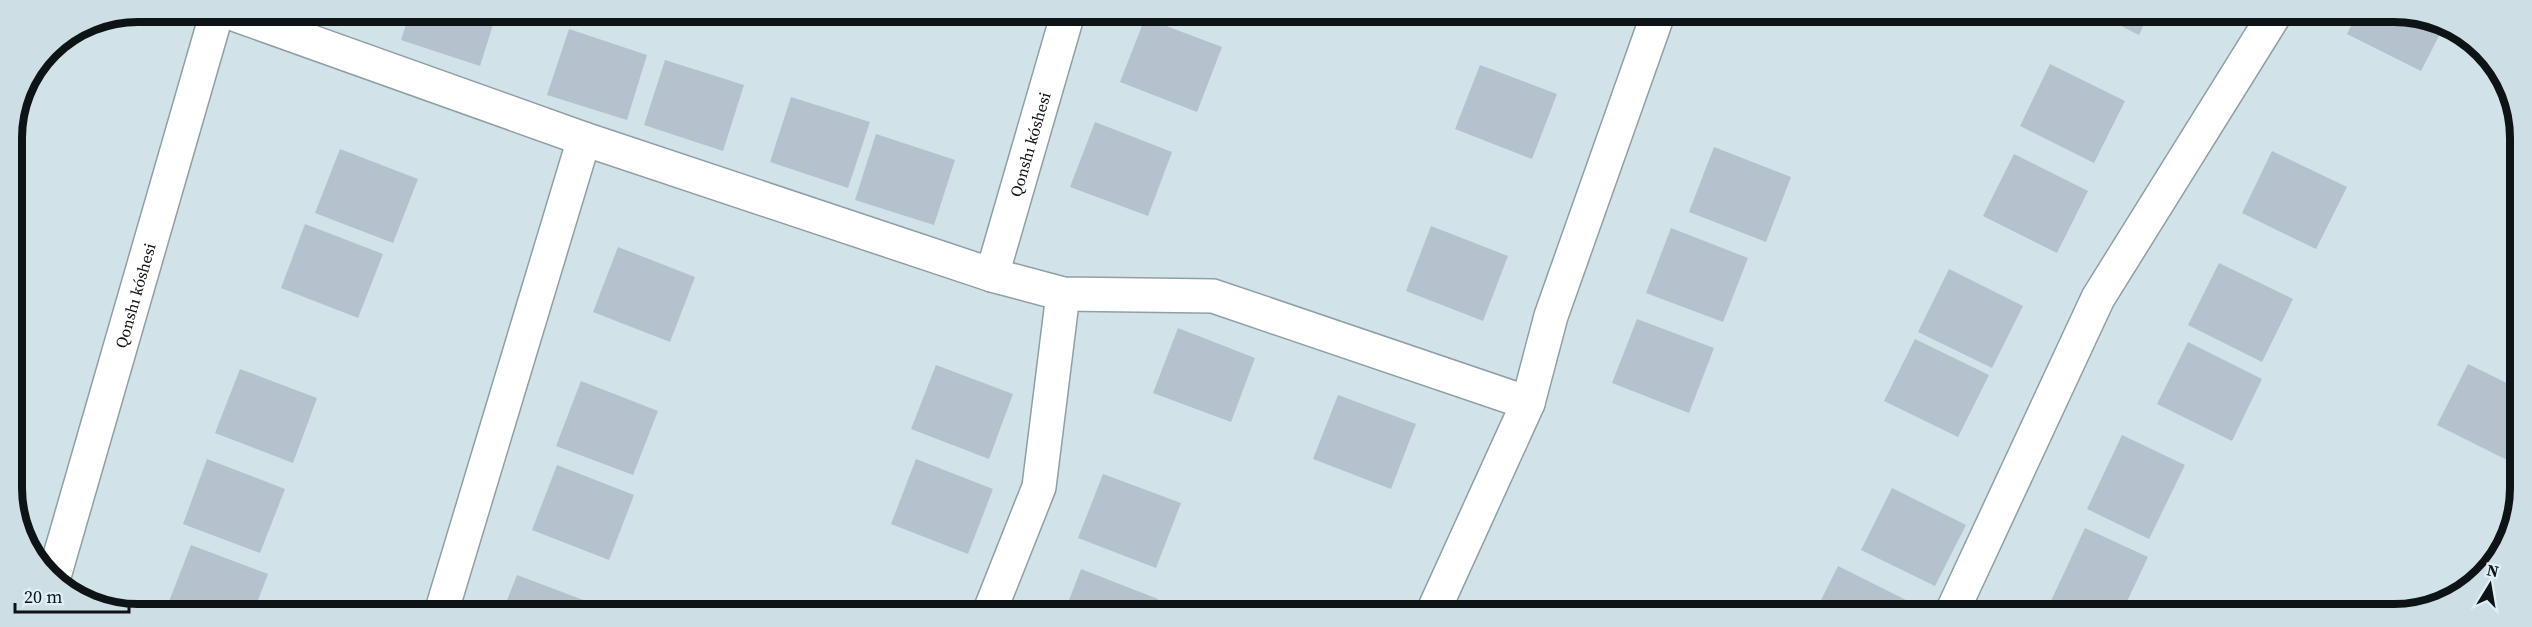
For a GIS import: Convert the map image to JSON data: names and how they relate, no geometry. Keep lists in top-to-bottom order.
{
  "streets": {
    "street": ["Qonshı kóshesi"]
  },
  "scale_bar": "20 m",
  "north": "top"
}
